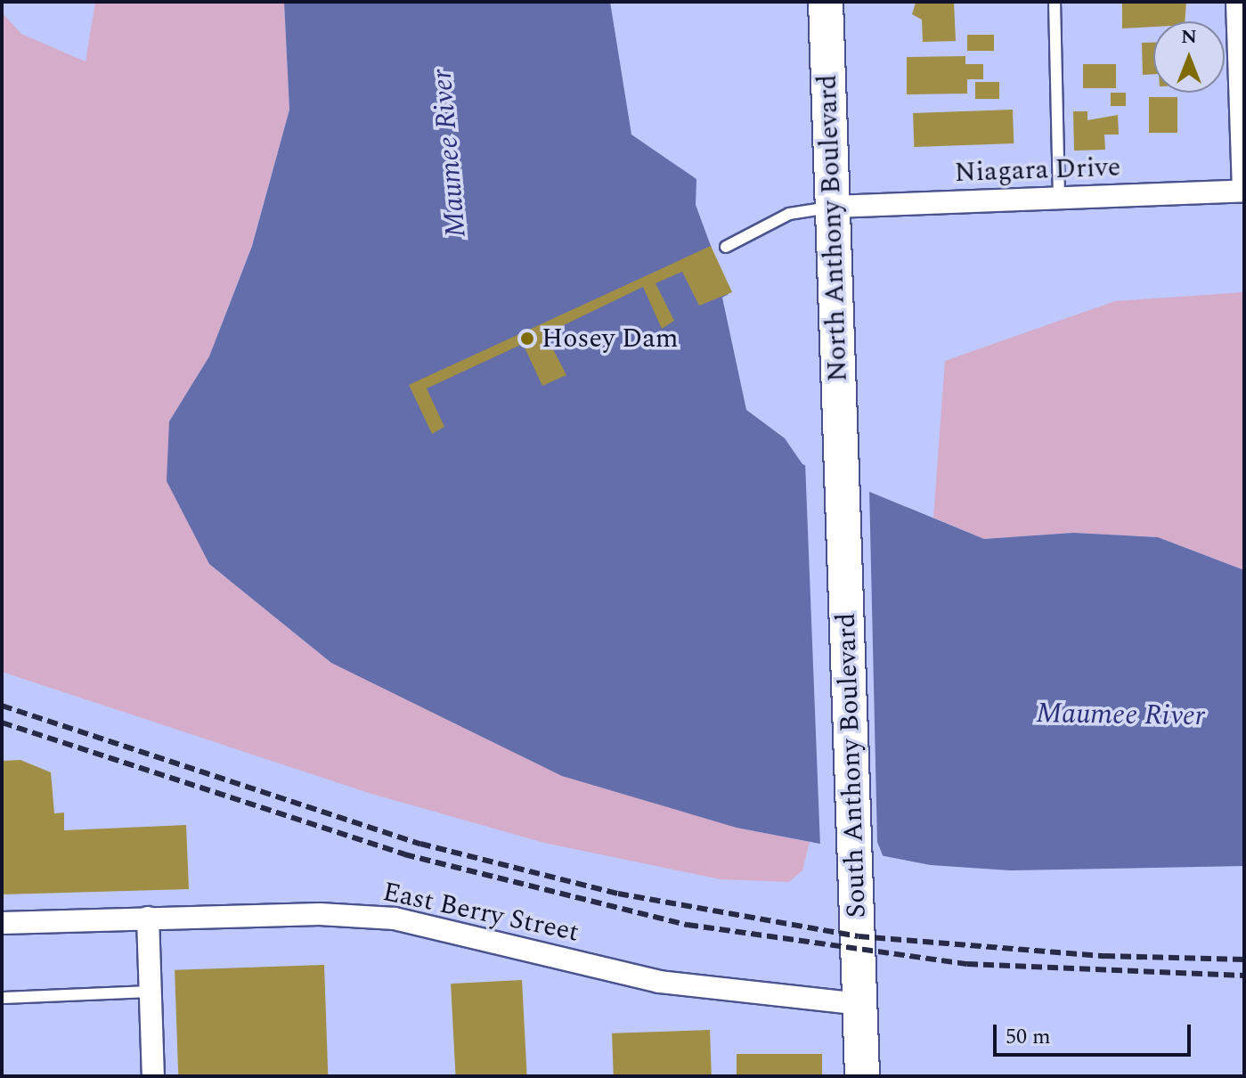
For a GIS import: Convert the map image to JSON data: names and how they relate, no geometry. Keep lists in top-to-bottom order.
{
  "streets": {
    "main road": ["North Anthony Boulevard", "South Anthony Boulevard"],
    "street": ["Niagara Drive", "East Berry Street"]
  },
  "crossings": [
    ["Niagara Drive", "North Anthony Boulevard"],
    ["North Anthony Boulevard", "South Anthony Boulevard"],
    ["South Anthony Boulevard", "East Berry Street"]
  ],
  "water": ["Maumee River"],
  "places": ["Hosey Dam"],
  "scale_bar": "50 m",
  "north": "top"
}
